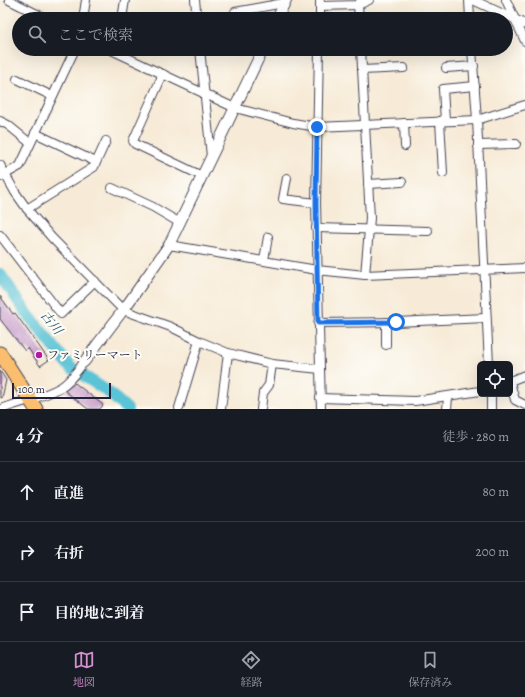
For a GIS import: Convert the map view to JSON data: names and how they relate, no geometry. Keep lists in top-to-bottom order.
{
  "water": ["古川"],
  "places": ["ファミリーマート"],
  "scale_bar": "100 m",
  "page": {
    "search": "ここで検索",
    "scale": "100 m",
    "heading": ["4 分", "徒歩 · 280 m"],
    "list": [
      ["直進", "80 m"],
      ["右折", "200 m"],
      "目的地に到着"
    ],
    "nav": ["地図", "経路", "保存済み"]
  }
}
